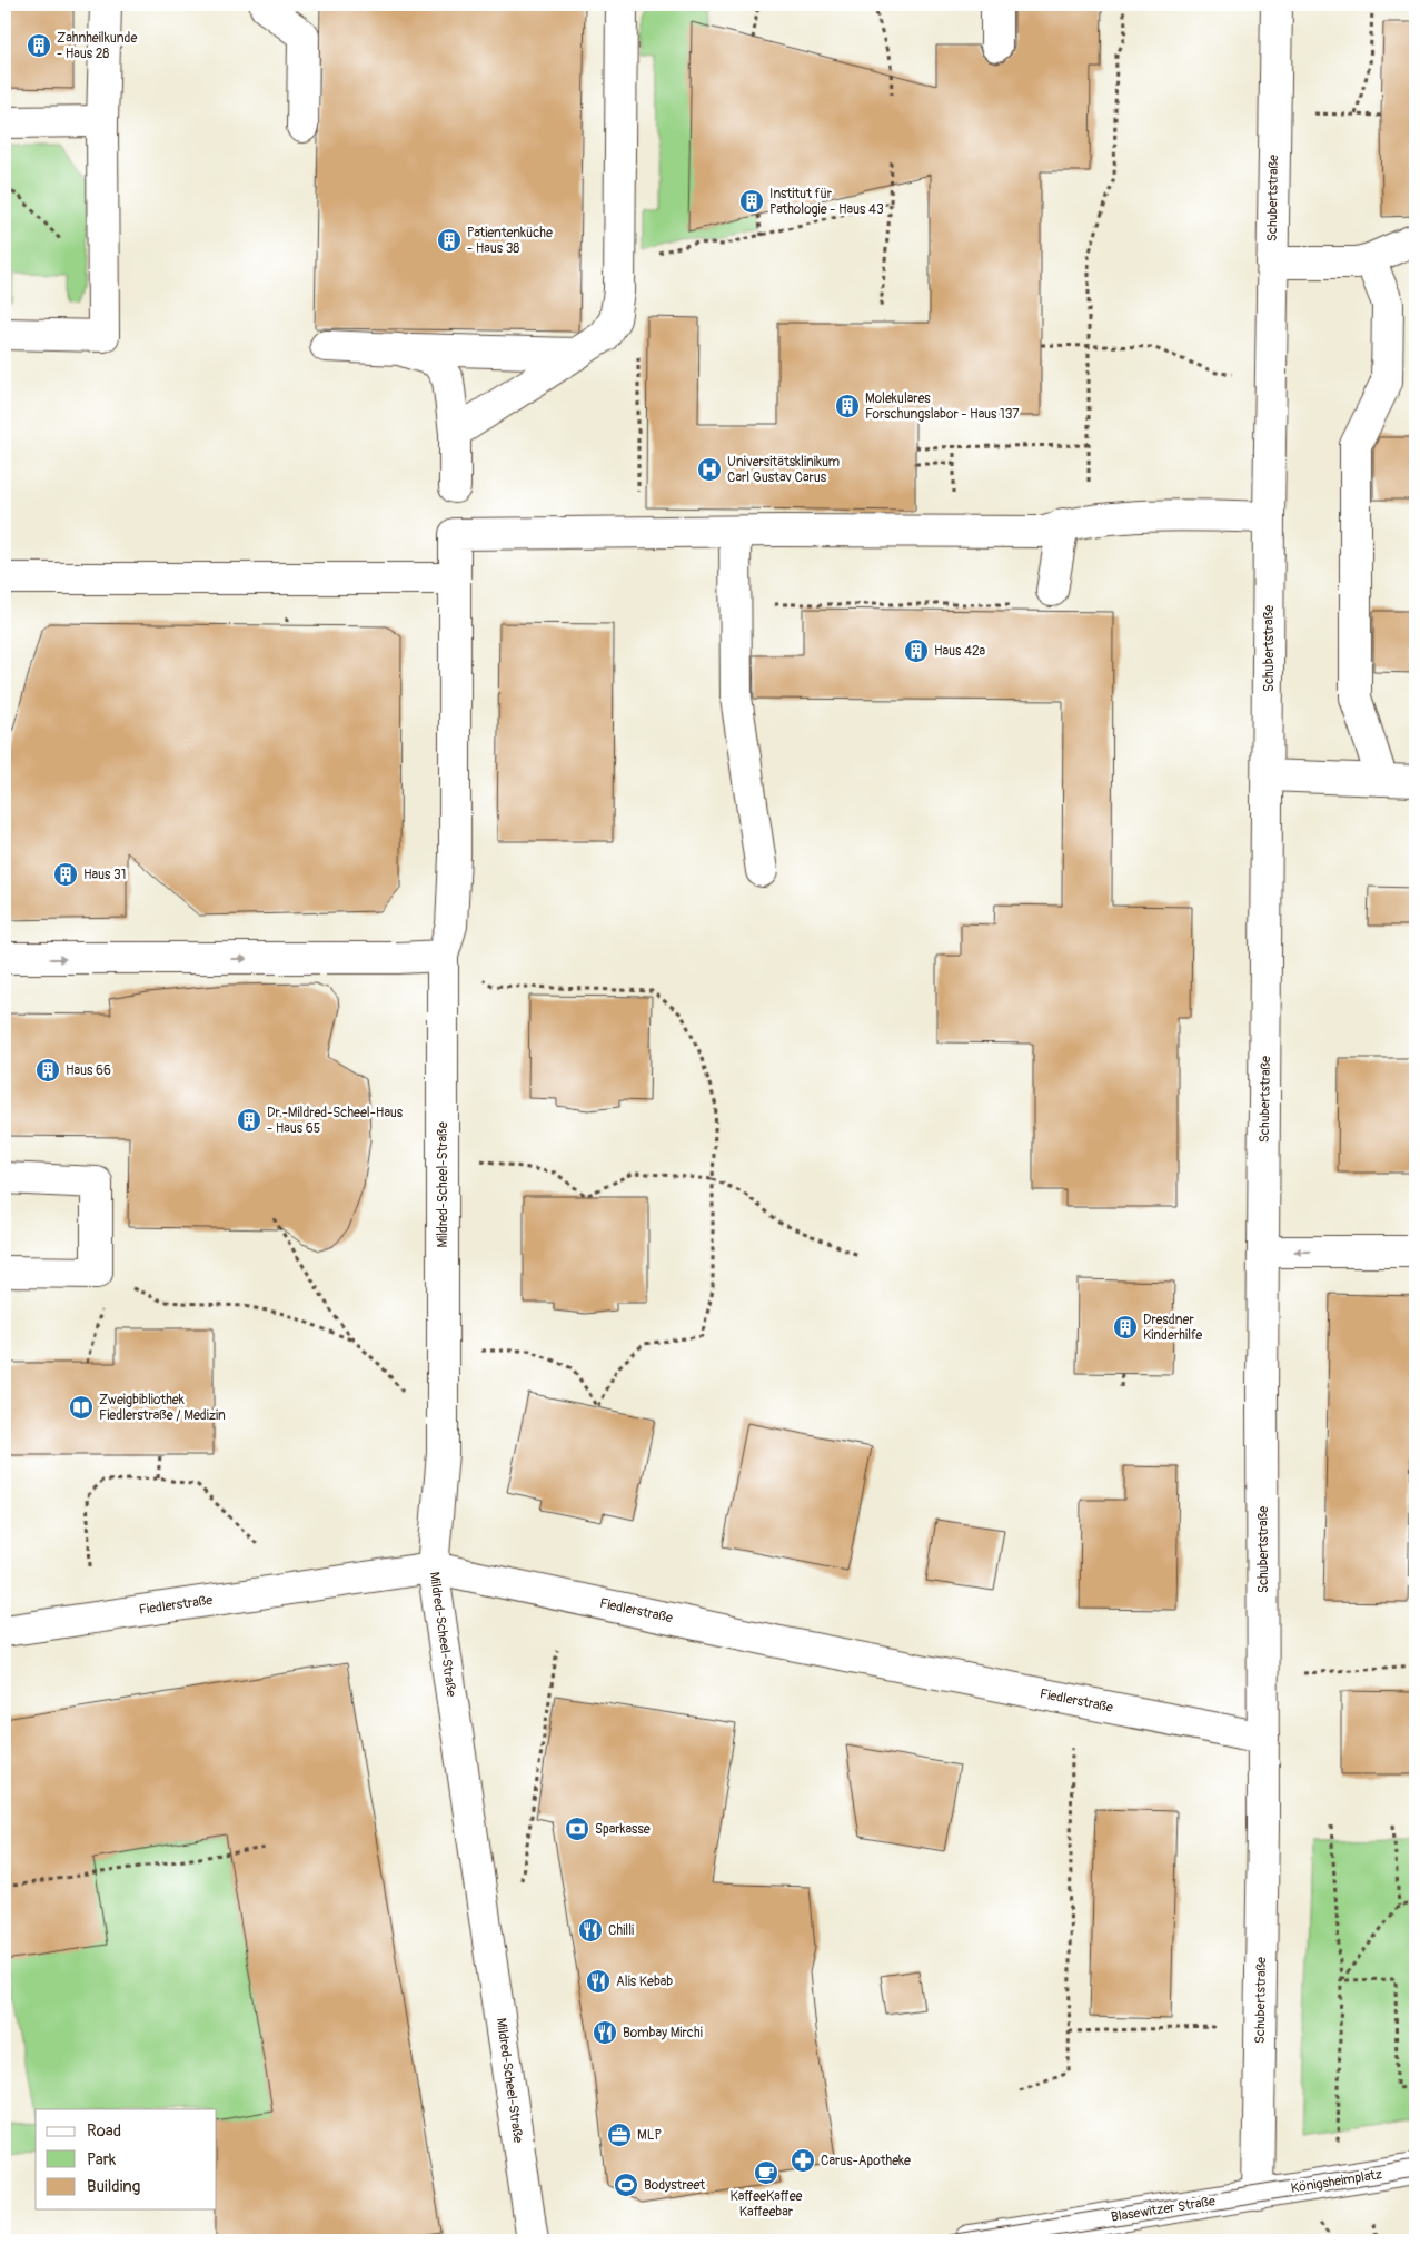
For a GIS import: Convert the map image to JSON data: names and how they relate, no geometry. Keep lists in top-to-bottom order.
{
  "streets": {
    "street": [
      "Schubertstraße",
      "Mildred-Scheel-Straße",
      "Fiedlerstraße",
      "Königsheimplatz",
      "Blasewitzer Straße"
    ]
  },
  "crossings": [
    ["Schubertstraße", "Fiedlerstraße"],
    ["Schubertstraße", "Königsheimplatz"],
    ["Schubertstraße", "Blasewitzer Straße"],
    ["Mildred-Scheel-Straße", "Fiedlerstraße"],
    ["Königsheimplatz", "Blasewitzer Straße"]
  ],
  "places": {
    "building": [
      "Zahnheilkunde - Haus 28",
      "Institut für Pathologie - Haus 43",
      "Patientenküche - Haus 38",
      "Molekulares Forschungslabor - Haus 137",
      "Haus 42a",
      "Haus 31",
      "Haus 66",
      "Dr.-Mildred-Scheel-Haus - Haus 65",
      "Dresdner Kinderhilfe"
    ],
    "hospital": ["Universitätsklinikum Carl Gustav Carus"],
    "library": ["Zweigbibliothek Fiedlerstraße / Medizin"],
    "bank": ["Sparkasse"],
    "restaurant": ["Chilli", "Alis Kebab", "Bombay Mirchi"],
    "office": ["MLP"],
    "pharmacy": ["Carus-Apotheke"],
    "cafe": ["KaffeeKaffee Kaffeebar"],
    "sports": ["Bodystreet"]
  },
  "legend": ["Road", "Park", "Building"]
}
